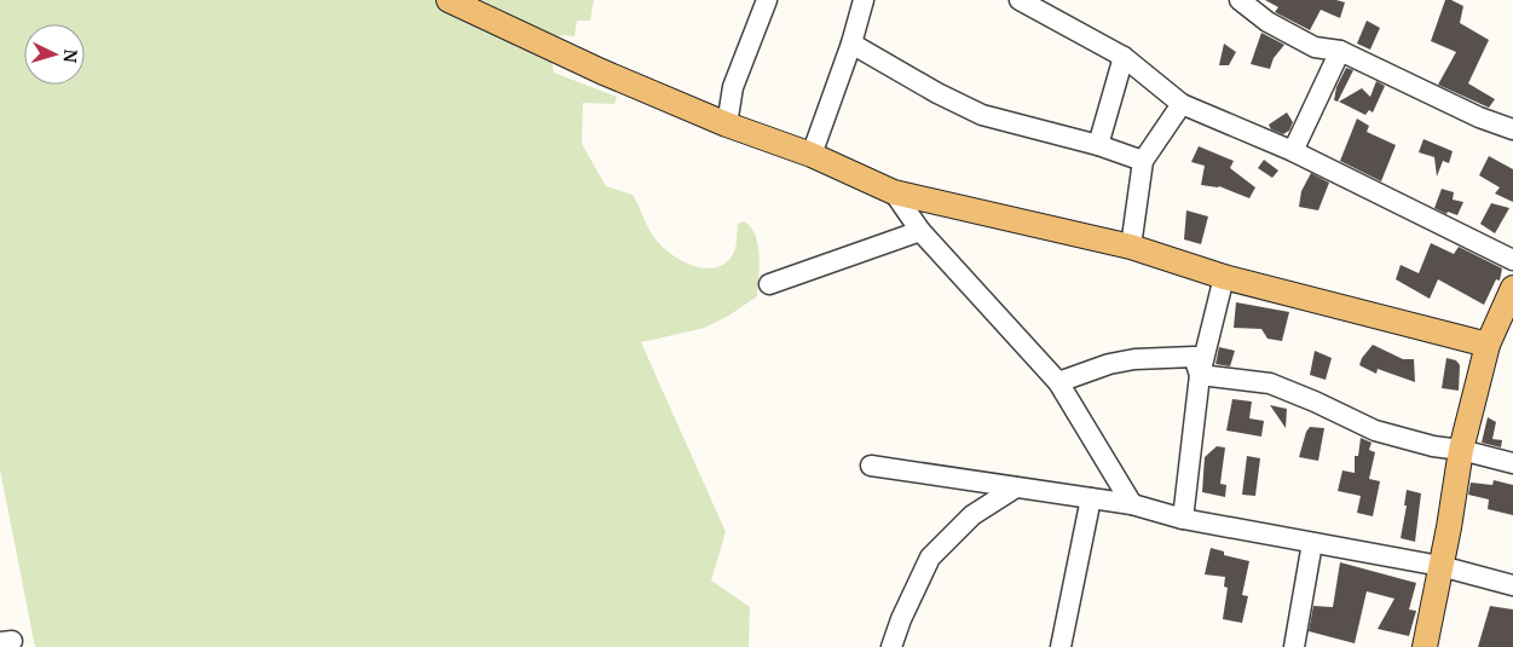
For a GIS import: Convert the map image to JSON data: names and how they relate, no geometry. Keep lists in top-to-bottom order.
{
  "north": "right"
}
